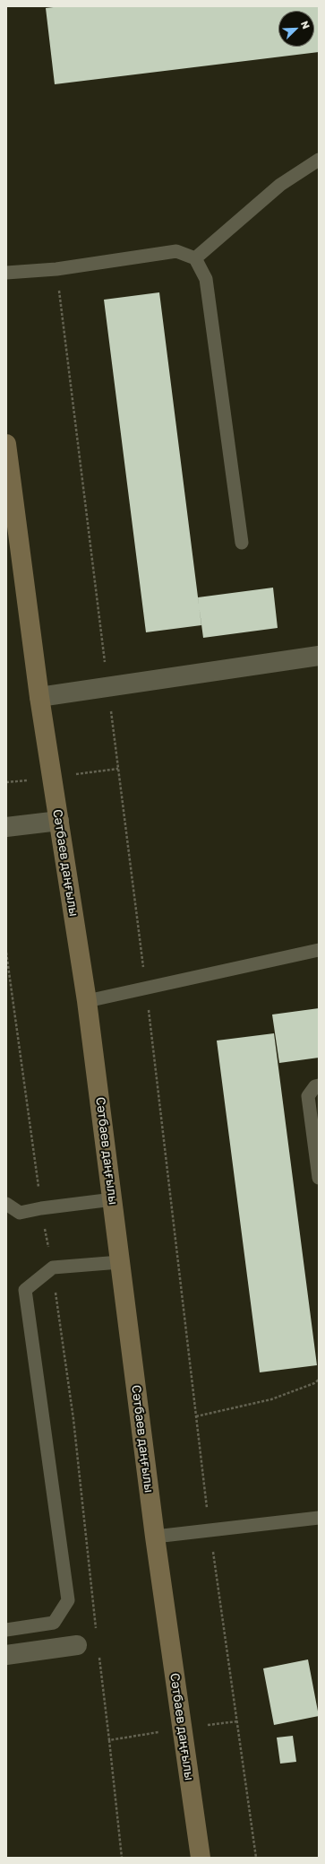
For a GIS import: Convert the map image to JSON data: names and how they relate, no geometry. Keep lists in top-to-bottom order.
{
  "streets": {
    "street": ["Сәтбаев даңғылы"]
  },
  "north": "top right"
}
